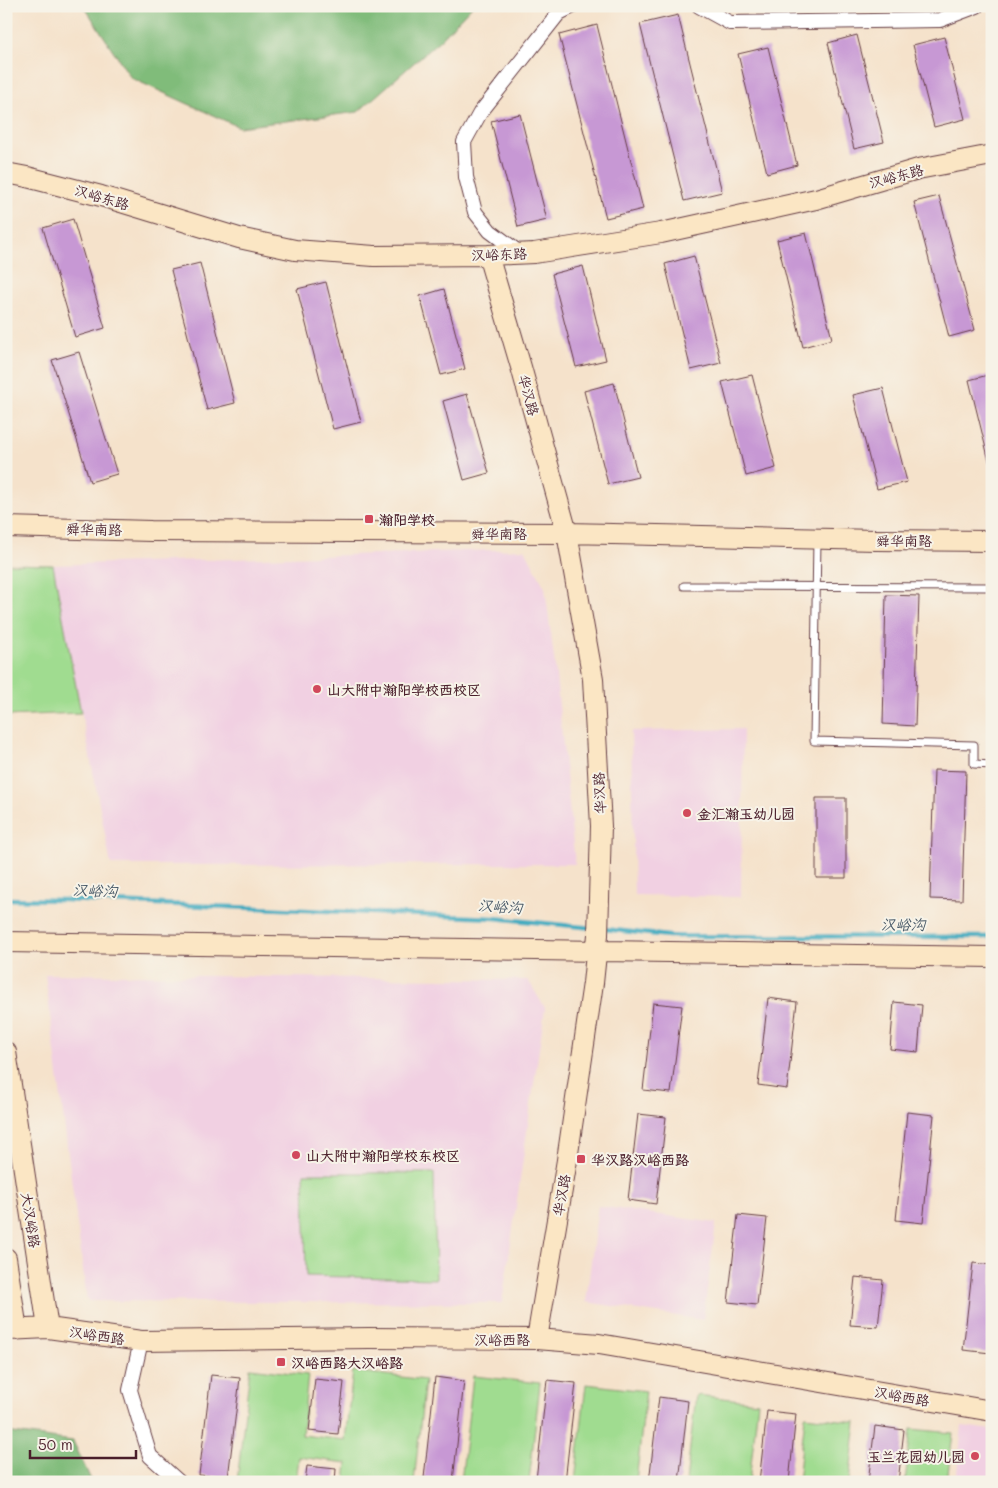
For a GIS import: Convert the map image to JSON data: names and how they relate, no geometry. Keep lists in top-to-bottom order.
{
  "streets": {
    "street": [
      "汉峪东路",
      "华汉路",
      "舜华南路",
      "大汉峪路",
      "汉峪西路"
    ]
  },
  "crossings": [
    ["汉峪东路", "华汉路"],
    ["华汉路", "舜华南路"],
    ["华汉路", "汉峪西路"],
    ["大汉峪路", "汉峪西路"]
  ],
  "water": ["汉峪沟"],
  "places": {
    "transit": ["瀚阳学校", "华汉路汉峪西路", "汉峪西路大汉峪路"],
    "other": [
      "山大附中瀚阳学校西校区",
      "金汇瀚玉幼儿园",
      "山大附中瀚阳学校东校区",
      "玉兰花园幼儿园"
    ]
  },
  "scale_bar": "50 m"
}
